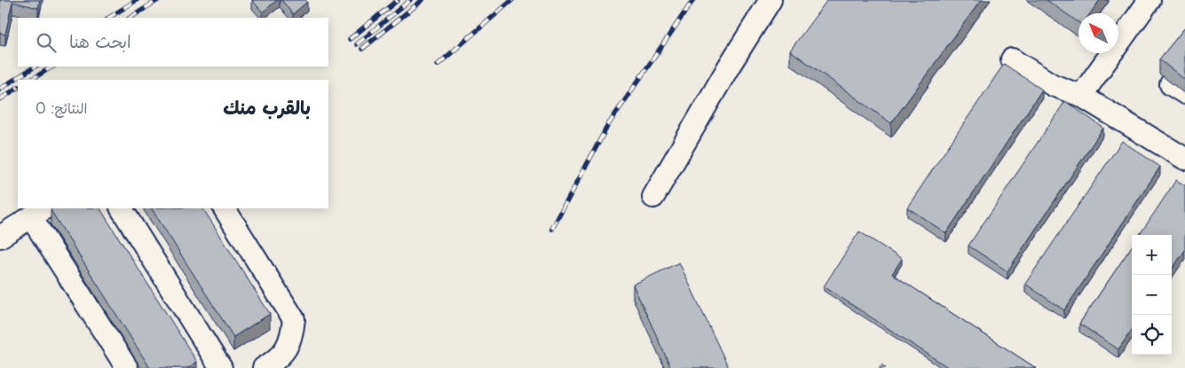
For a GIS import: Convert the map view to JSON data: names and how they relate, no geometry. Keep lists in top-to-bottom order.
{
  "north": "top left",
  "page": {
    "search": "ابحث هنا",
    "heading": ["بالقرب منك", "النتائج: 0"],
    "map_buttons": ["+", "−"]
  }
}
